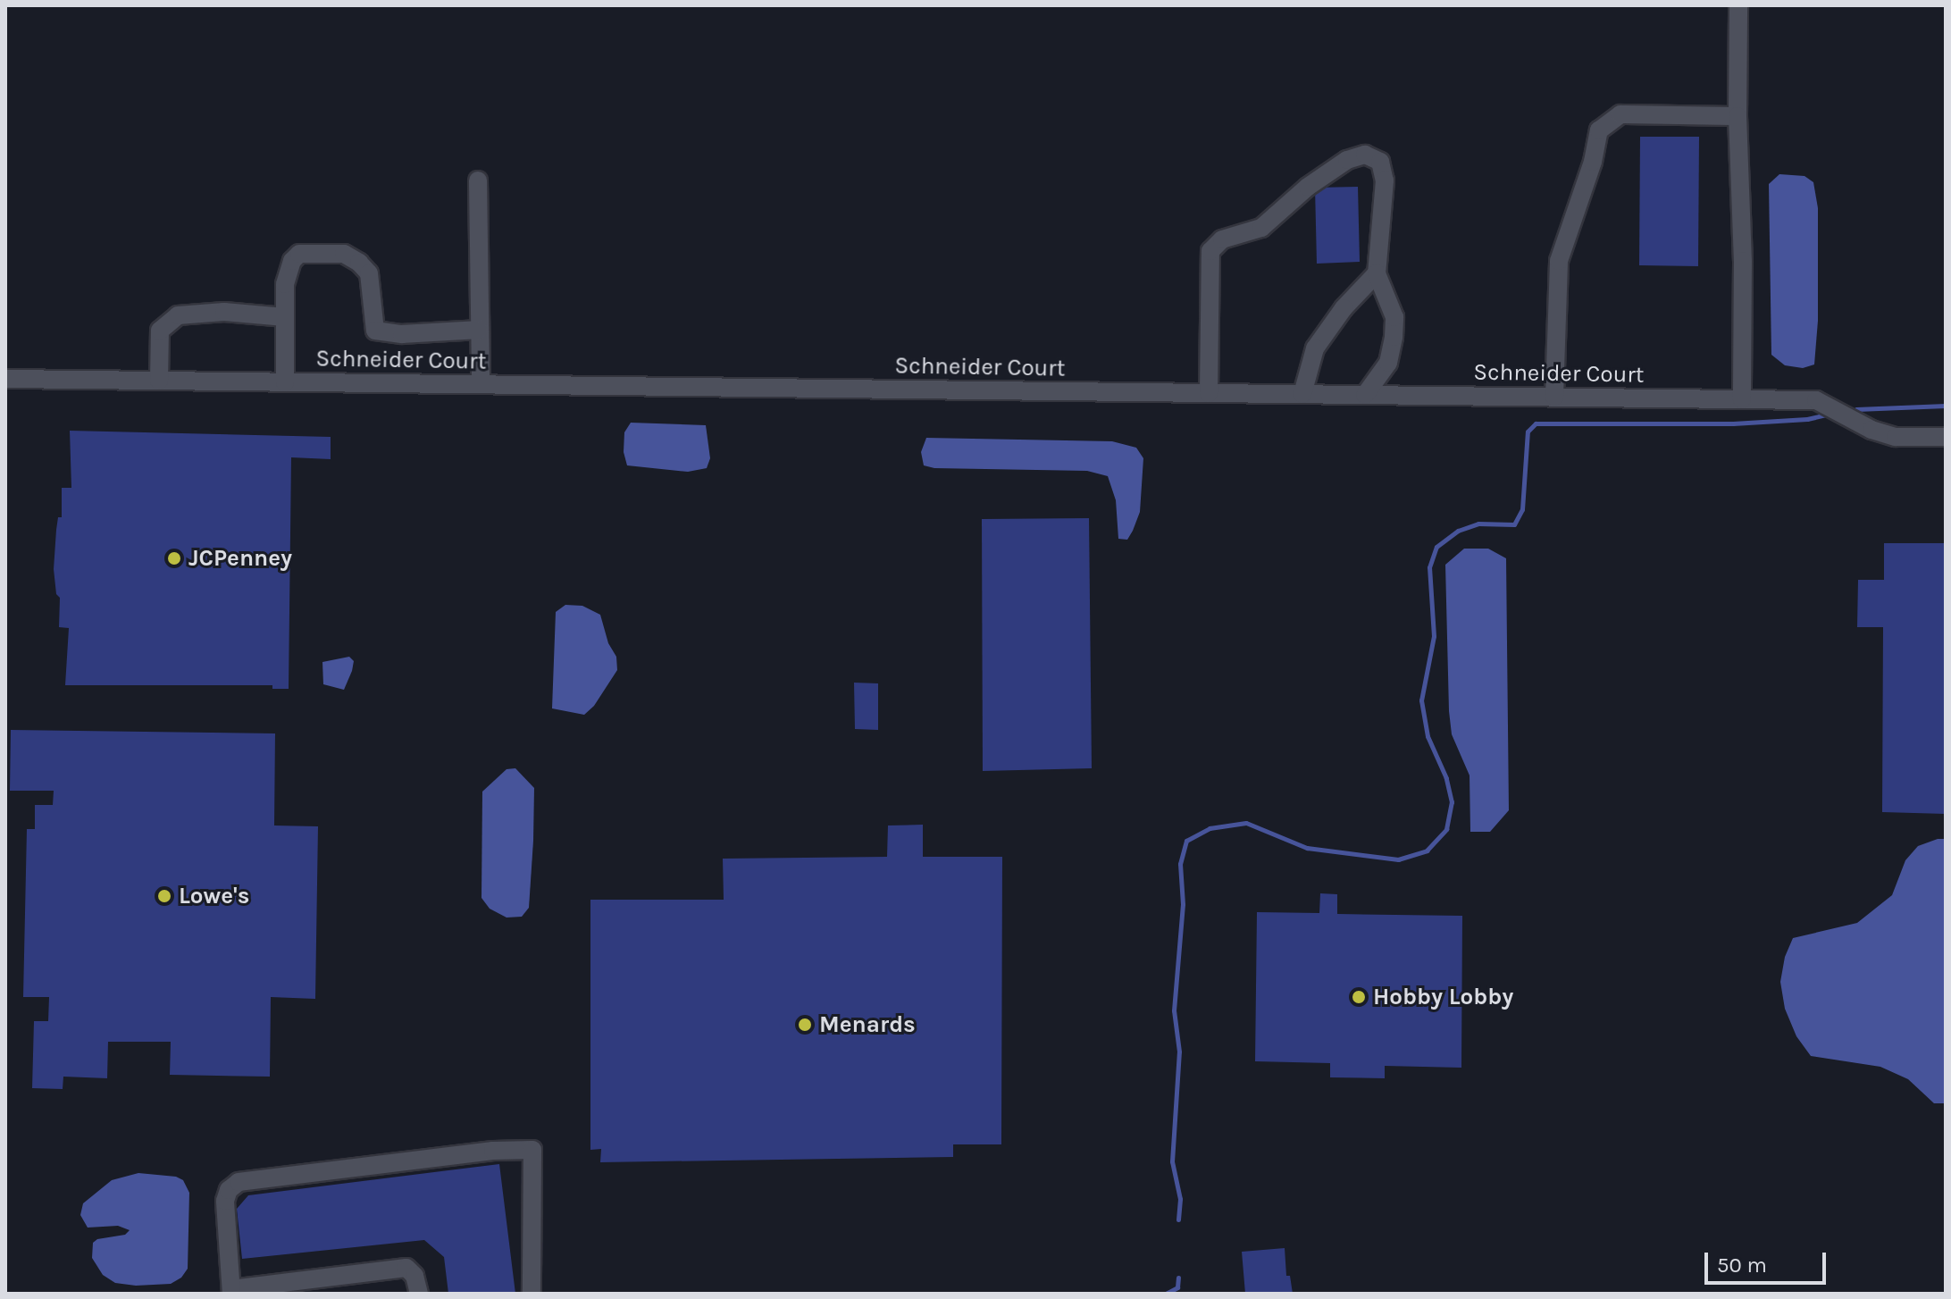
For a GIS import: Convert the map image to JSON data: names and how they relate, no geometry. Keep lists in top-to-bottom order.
{
  "streets": {
    "street": ["Schneider Court"]
  },
  "places": [
    "JCPenney",
    "Lowe's",
    "Hobby Lobby",
    "Menards"
  ],
  "scale_bar": "50 m"
}
